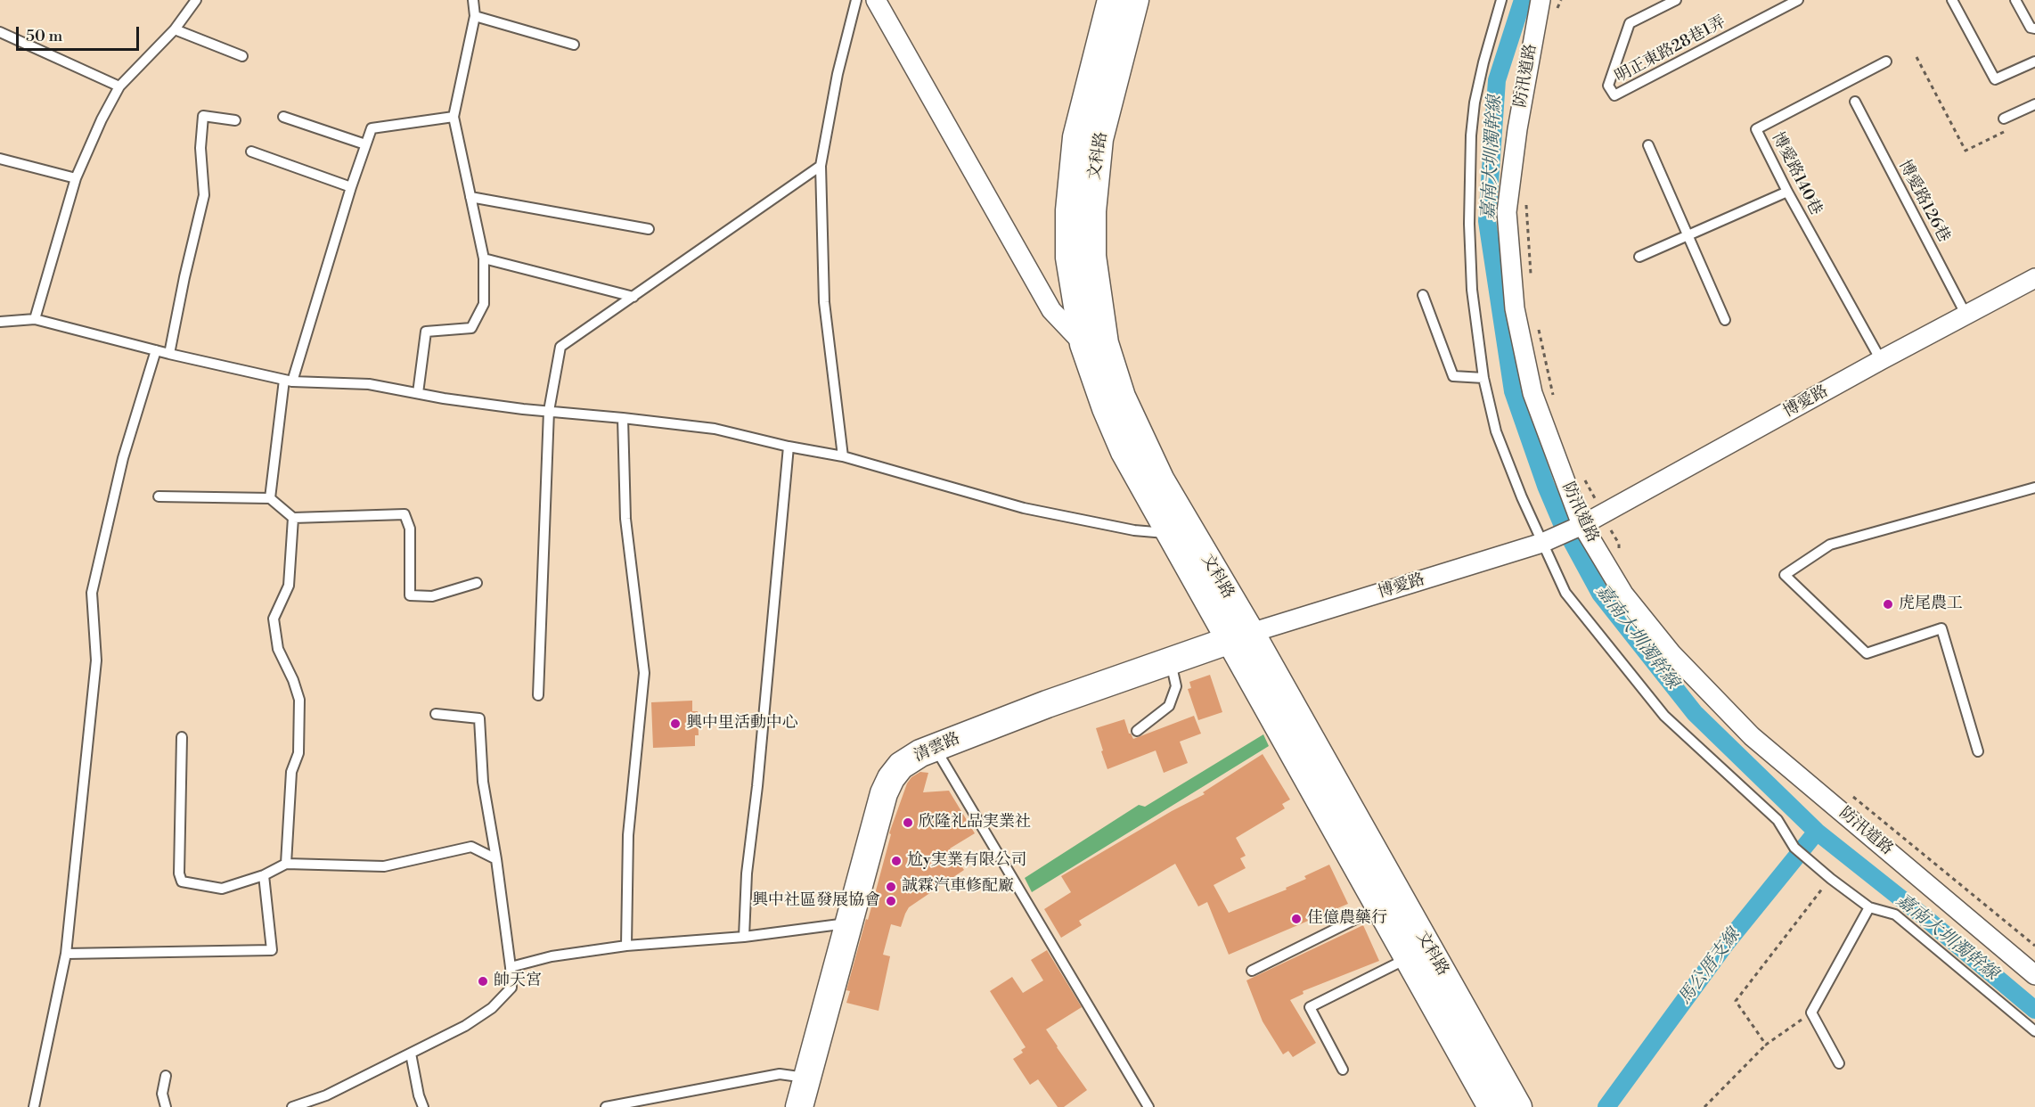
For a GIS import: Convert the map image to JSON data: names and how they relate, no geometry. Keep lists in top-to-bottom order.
{
  "streets": {
    "main road": ["文科路", "清雲路"],
    "street": ["防汛道路", "博愛路"],
    "lane": ["明正東路28巷1弄", "博愛路140巷", "博愛路126巷"]
  },
  "crossings": [
    ["防汛道路", "博愛路"],
    ["文科路", "博愛路"],
    ["文科路", "清雲路"],
    ["博愛路140巷", "博愛路"],
    ["博愛路126巷", "博愛路"],
    ["博愛路", "清雲路"]
  ],
  "water": ["嘉南大圳濁幹線", "馬公厝支線"],
  "places": [
    "虎尾農工",
    "興中里活動中心",
    "欣隆礼品実業社",
    "尬y実業有限公司",
    "誠霖汽車修配廠",
    "興中社區發展協會",
    "佳億農藥行",
    "帥天宮"
  ],
  "scale_bar": "50 m"
}
